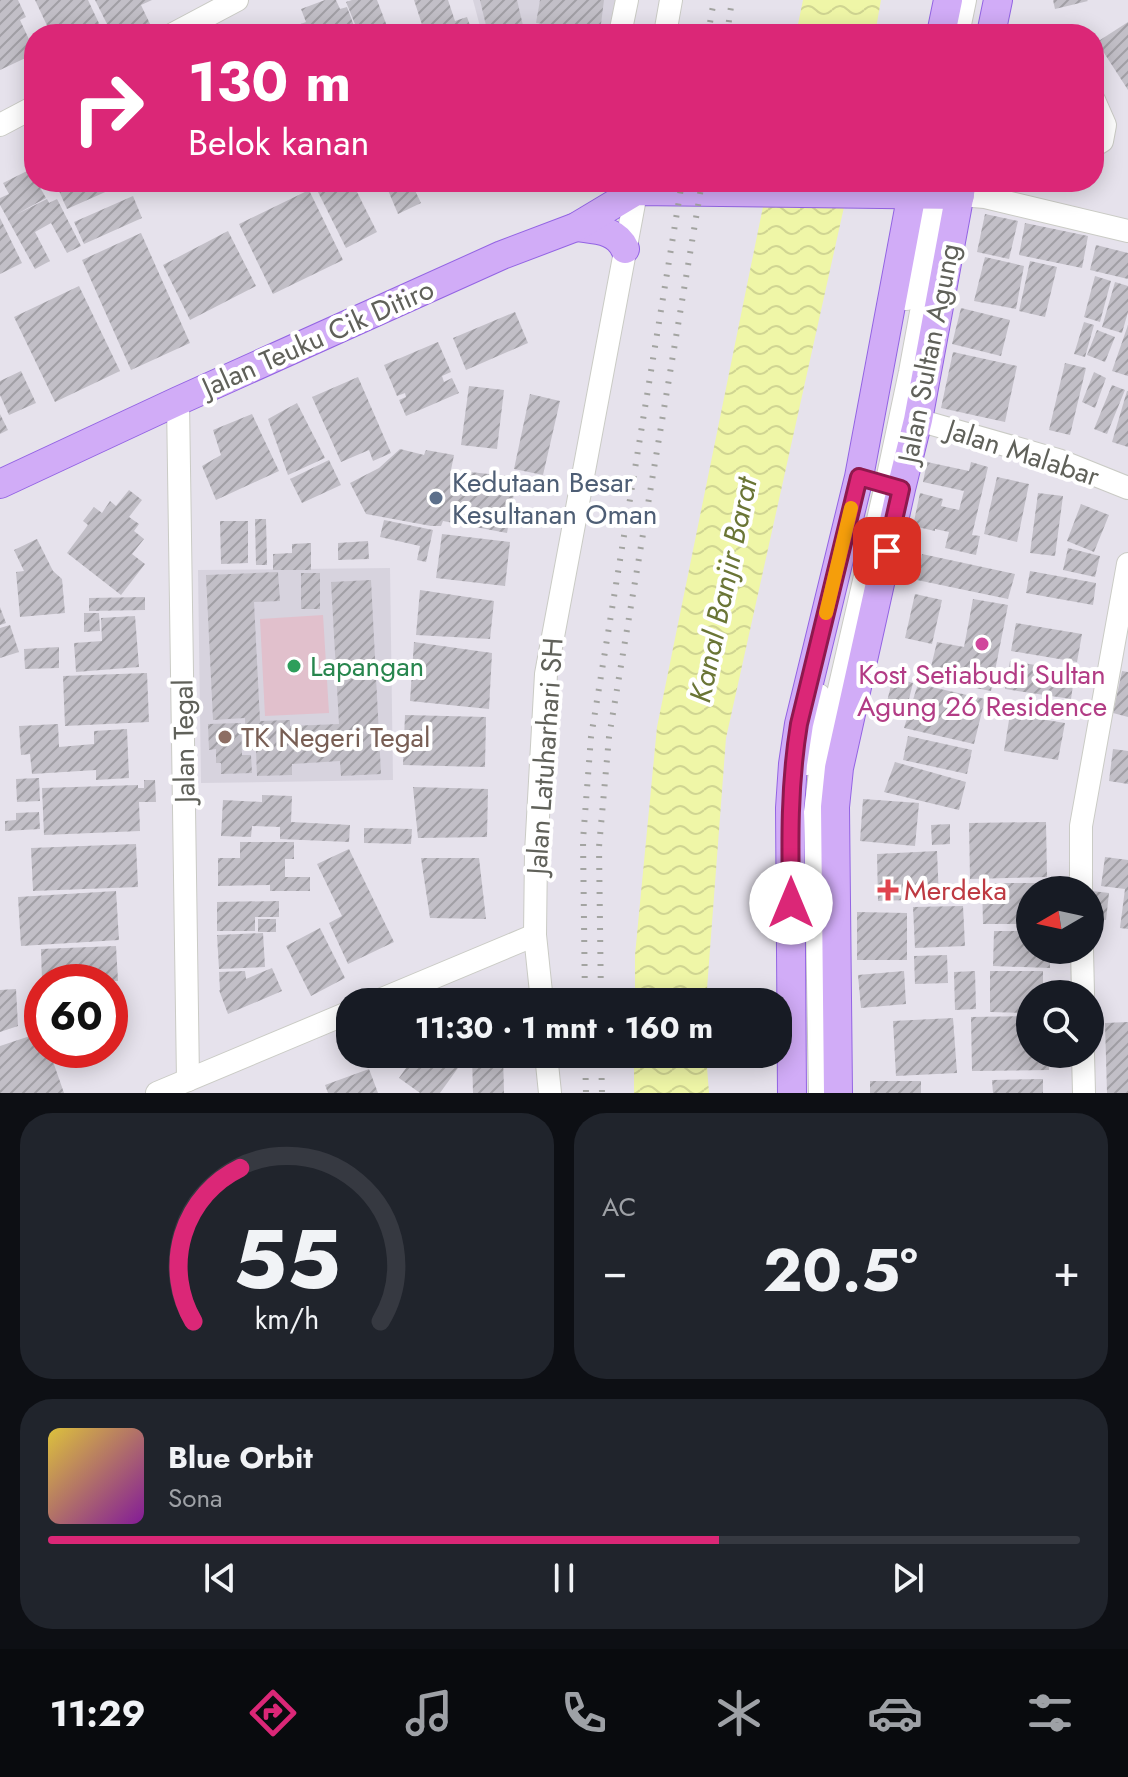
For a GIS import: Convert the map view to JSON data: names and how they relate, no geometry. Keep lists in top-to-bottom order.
{
  "streets": {
    "main road": ["Jalan Teuku Cik Ditiro", "Jalan Sultan Agung"],
    "street": ["Jalan Malabar", "Jalan Tegal", "Jalan Latuharhari SH"]
  },
  "crossings": [
    ["Jalan Teuku Cik Ditiro", "Jalan Tegal"],
    ["Jalan Sultan Agung", "Jalan Malabar"]
  ],
  "water": ["Kanal Banjir Barat"],
  "places": {
    "other": [
      "Kedutaan Besar Kesultanan Oman",
      "Kost Setiabudi Sultan Agung 26 Residence",
      "Lapangan",
      "TK Negeri Tegal"
    ],
    "health": ["Merdeka"]
  },
  "north": "left",
  "page": {
    "turn": ["130 m", "Belok kanan"],
    "limit": "60",
    "trip": "11:30 · 1 mnt · 160 m",
    "tile": "AC",
    "heat": ["−", "20.5°", "+"],
    "song": ["Blue Orbit", "Sona"],
    "tabs": "11:29",
    "gauge": ["55", "km/h"]
  }
}
